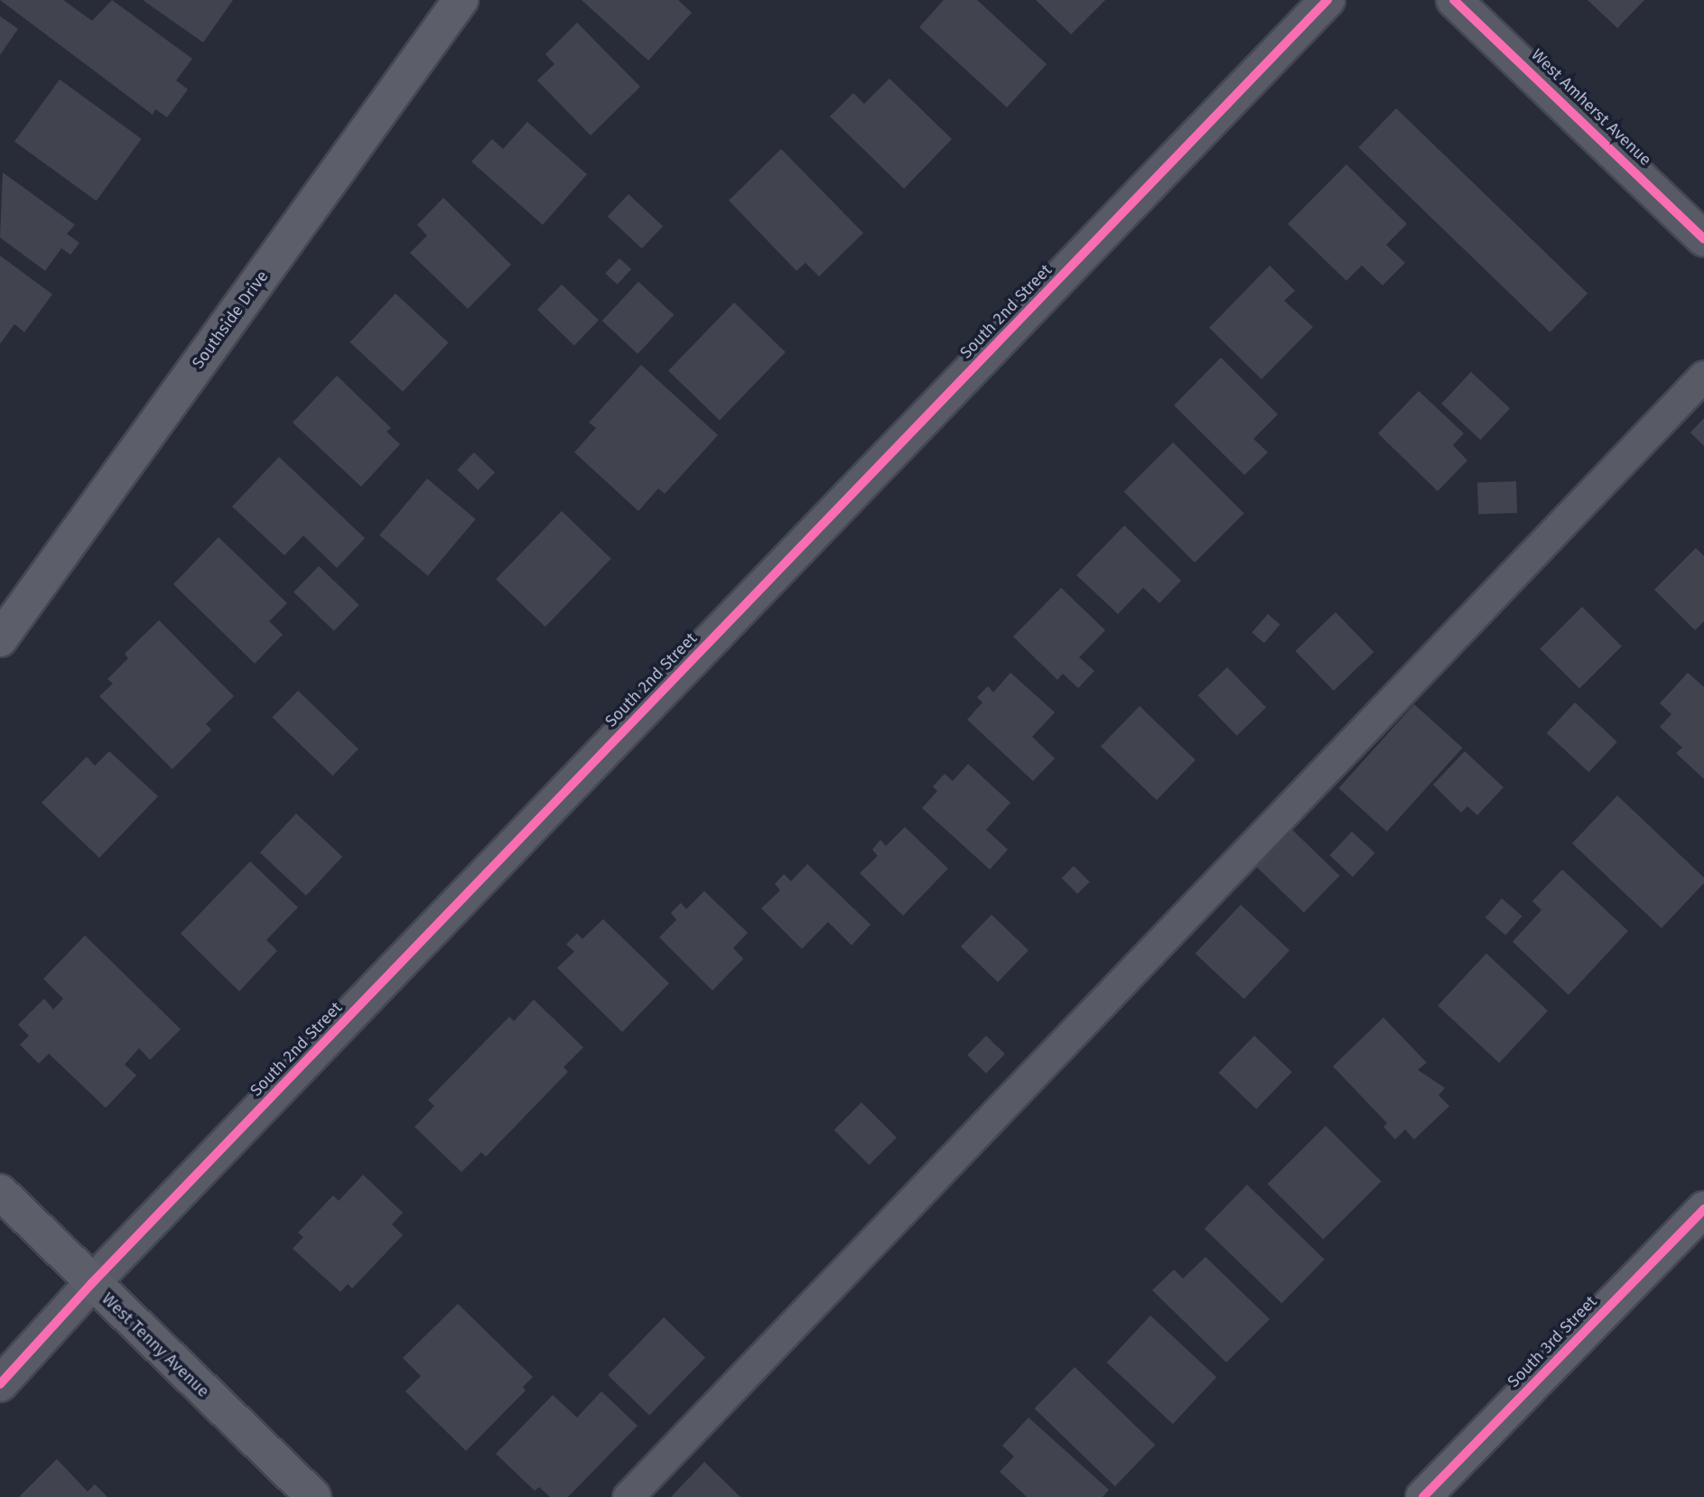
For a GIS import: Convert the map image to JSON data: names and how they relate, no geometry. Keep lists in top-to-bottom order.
{
  "streets": {
    "main road": ["Southside Drive", "South 3rd Street", "West Tenny Avenue"],
    "street": ["West Amherst Avenue", "South 2nd Street"]
  },
  "crossings": [
    ["South 2nd Street", "West Tenny Avenue"]
  ]
}
